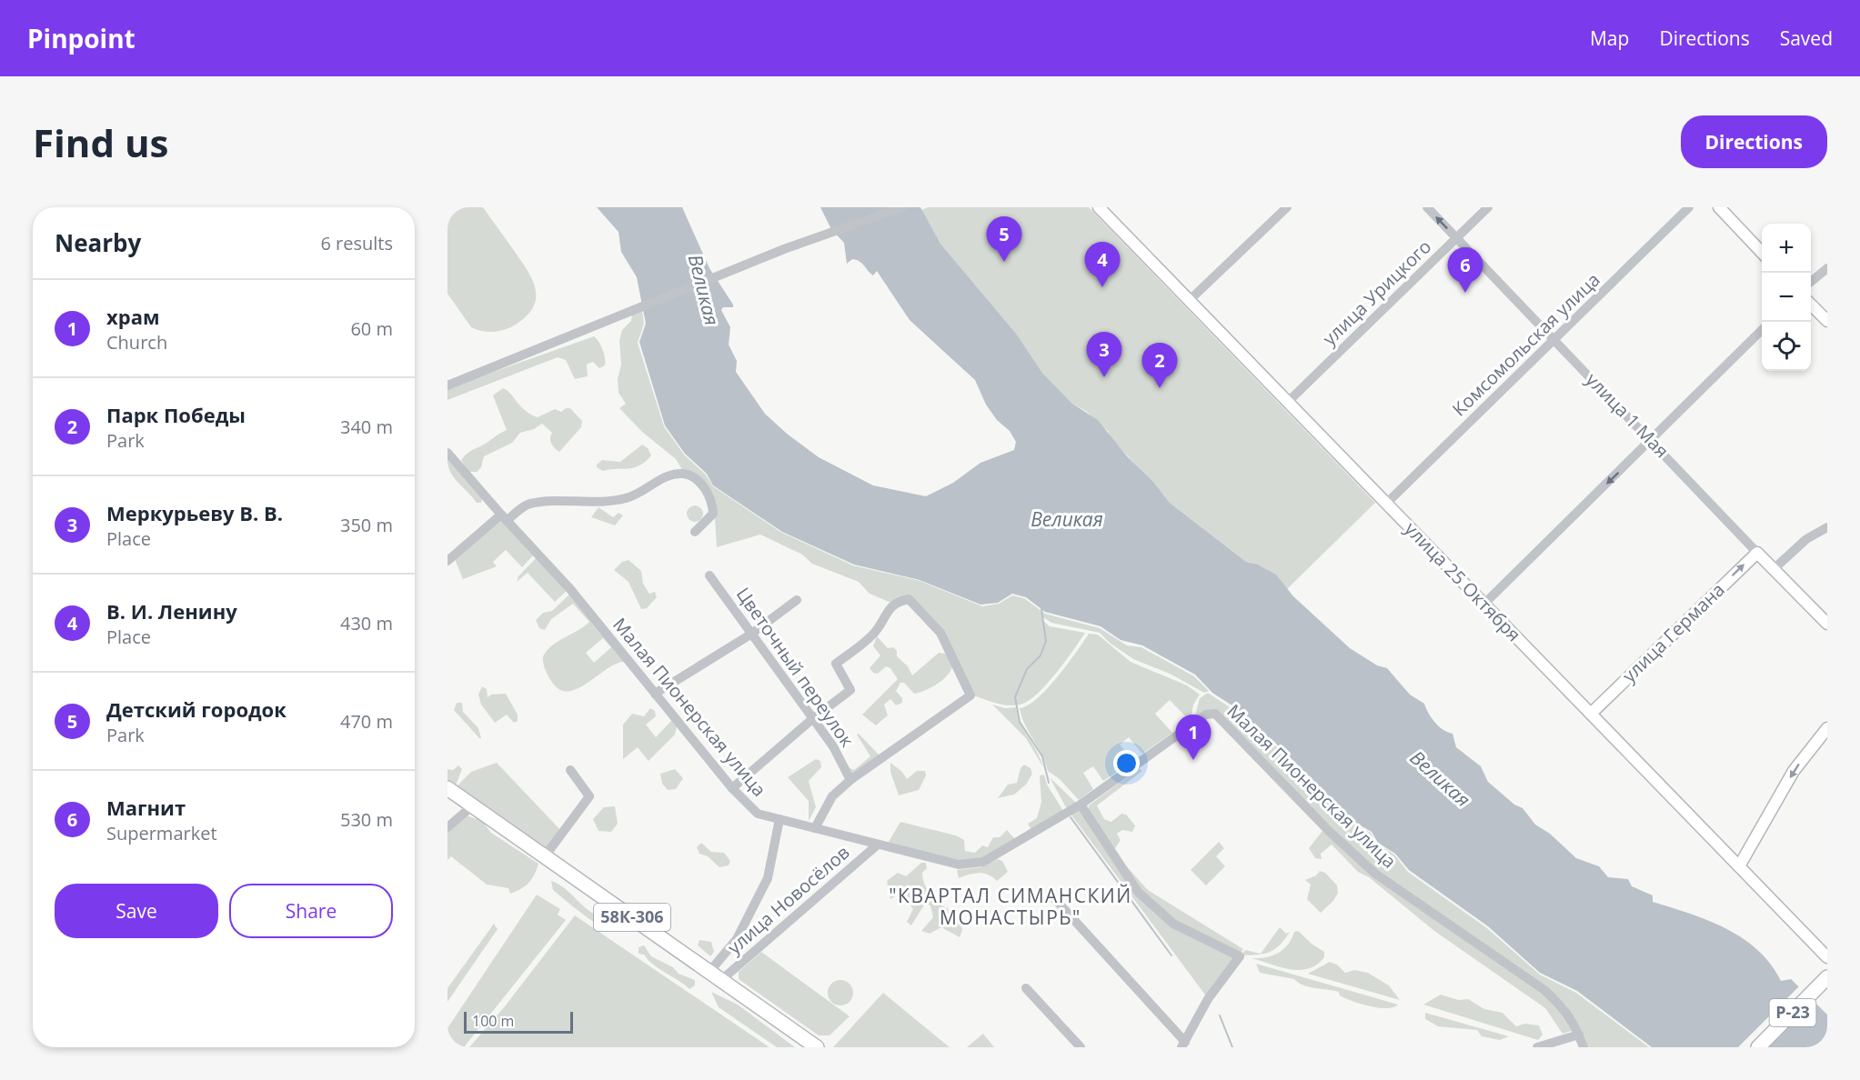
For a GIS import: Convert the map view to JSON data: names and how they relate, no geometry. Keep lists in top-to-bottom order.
{
  "streets": {
    "highway": ["58К-306", "Р-23"],
    "main road": ["улица 1 Мая", "улица 25 Октября", "улица Германа"],
    "street": [
      "улица Урицкого",
      "Комсомольская улица",
      "Цветочный переулок",
      "Малая Пионерская улица",
      "улица Новосёлов"
    ]
  },
  "crossings": [
    ["улица Урицкого", "улица 1 Мая"],
    ["улица Урицкого", "улица 25 Октября"],
    ["Комсомольская улица", "улица 1 Мая"],
    ["Комсомольская улица", "улица 25 Октября"],
    ["улица 1 Мая", "улица Германа"],
    ["улица 25 Октября", "улица Германа"],
    ["Малая Пионерская улица", "улица Новосёлов"],
    ["улица Новосёлов", "58К-306"]
  ],
  "one_way": ["улица Германа"],
  "districts": ["\"КВАРТАЛ СИМАНСКИЙ МОНАСТЫРЬ\""],
  "water": ["Великая"],
  "scale_bar": "100 m",
  "page": {
    "header": "Pinpoint",
    "nav": ["Map", "Directions", "Saved"],
    "buttons": [
      "Directions",
      ["Save", "Share"]
    ],
    "title": "Find us",
    "heading": ["Nearby", "6 results"],
    "pins": [
      "5",
      "4",
      "6",
      "3",
      "2",
      "1"
    ],
    "map_buttons": ["+", "−"],
    "list": [
      {
        "mark": "1",
        "name": "храм",
        "note": "Church",
        "value": "60 m"
      },
      {
        "mark": "2",
        "name": "Парк Победы",
        "note": "Park",
        "value": "340 m"
      },
      {
        "mark": "3",
        "name": "Меркурьеву В. В.",
        "note": "Place",
        "value": "350 m"
      },
      {
        "mark": "4",
        "name": "В. И. Ленину",
        "note": "Place",
        "value": "430 m"
      },
      {
        "mark": "5",
        "name": "Детский городок",
        "note": "Park",
        "value": "470 m"
      },
      {
        "mark": "6",
        "name": "Магнит",
        "note": "Supermarket",
        "value": "530 m"
      }
    ],
    "scale": "100 m"
  }
}
